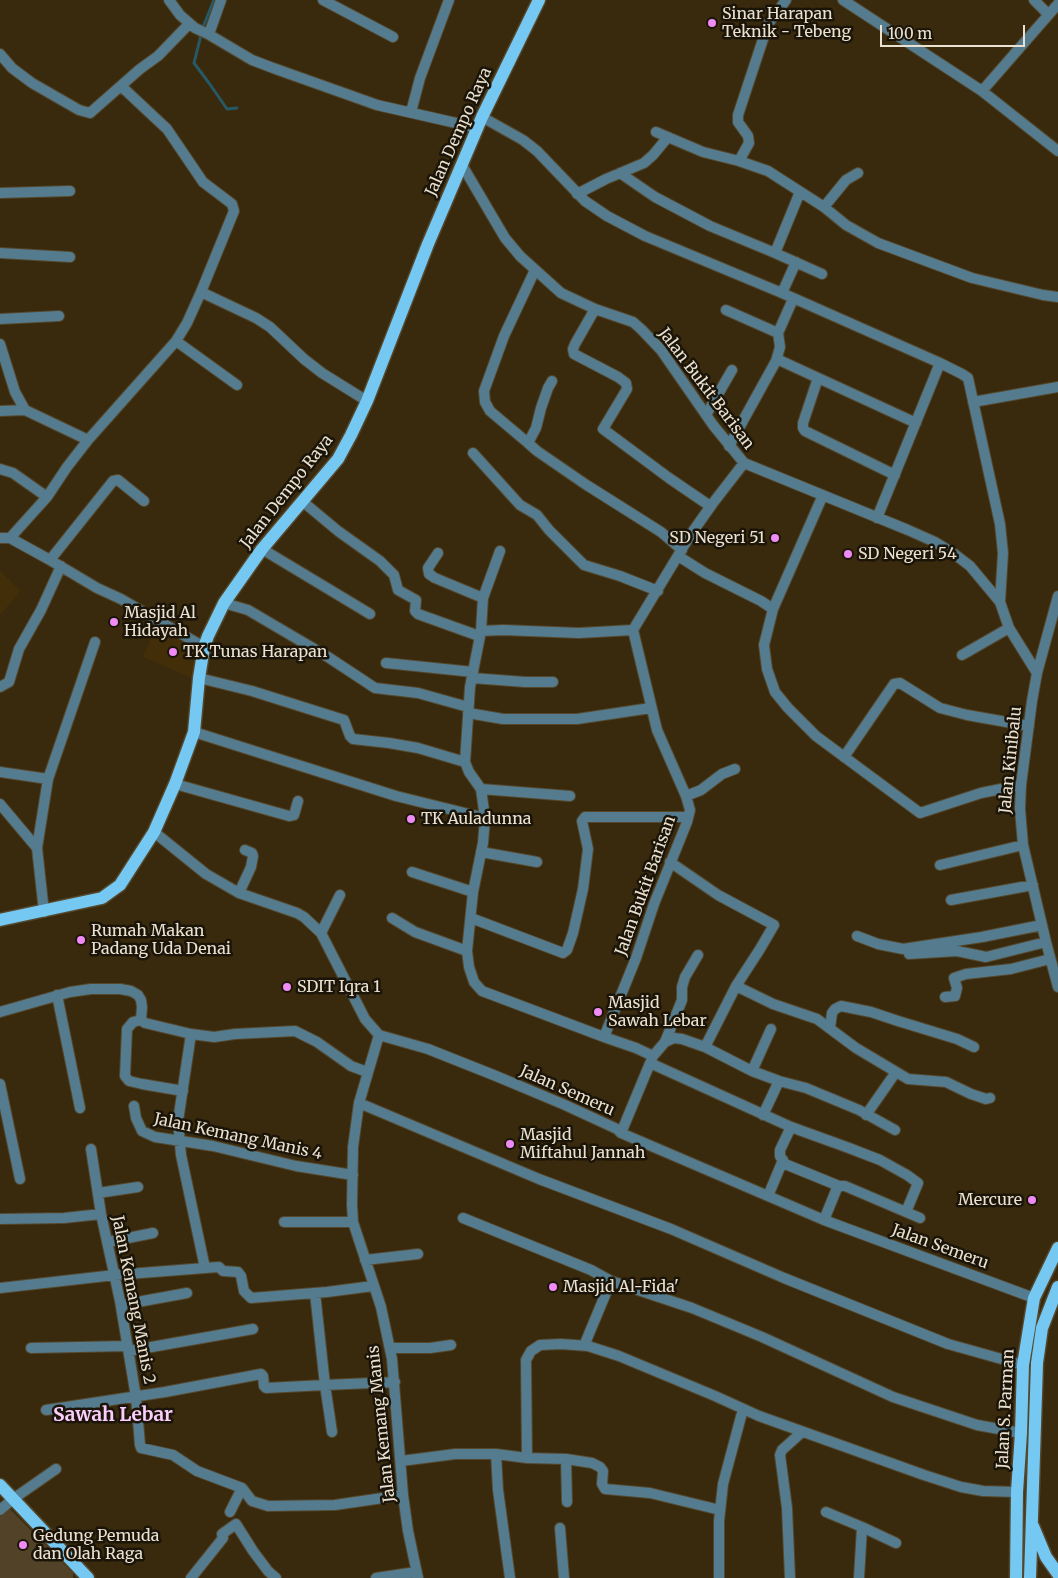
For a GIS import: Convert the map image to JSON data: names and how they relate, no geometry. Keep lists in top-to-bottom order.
{
  "streets": {
    "main road": ["Jalan Dempo Raya", "Jalan S. Parman"],
    "street": [
      "Jalan Bukit Barisan",
      "Jalan Kinibalu",
      "Jalan Semeru",
      "Jalan Kemang Manis 4",
      "Jalan Kemang Manis 2",
      "Jalan Kemang Manis"
    ]
  },
  "crossings": [
    ["Jalan Dempo Raya", "Jalan Bukit Barisan"],
    ["Jalan Bukit Barisan", "Jalan Kinibalu"],
    ["Jalan Semeru", "Jalan S. Parman"],
    ["Jalan Semeru", "Jalan Kemang Manis"],
    ["Jalan Kemang Manis 4", "Jalan Kemang Manis"],
    ["Jalan Kemang Manis 2", "Jalan Kemang Manis"]
  ],
  "districts": ["Sawah Lebar"],
  "places": [
    "Sinar Harapan Teknik - Tebeng",
    "SD Negeri 51",
    "SD Negeri 54",
    "Masjid Al Hidayah",
    "TK Tunas Harapan",
    "TK Auladunna",
    "Rumah Makan Padang Uda Denai",
    "SDIT Iqra 1",
    "Masjid Sawah Lebar",
    "Masjid Miftahul Jannah",
    "Mercure",
    "Masjid Al-Fida'",
    "Gedung Pemuda dan Olah Raga"
  ],
  "scale_bar": "100 m"
}
